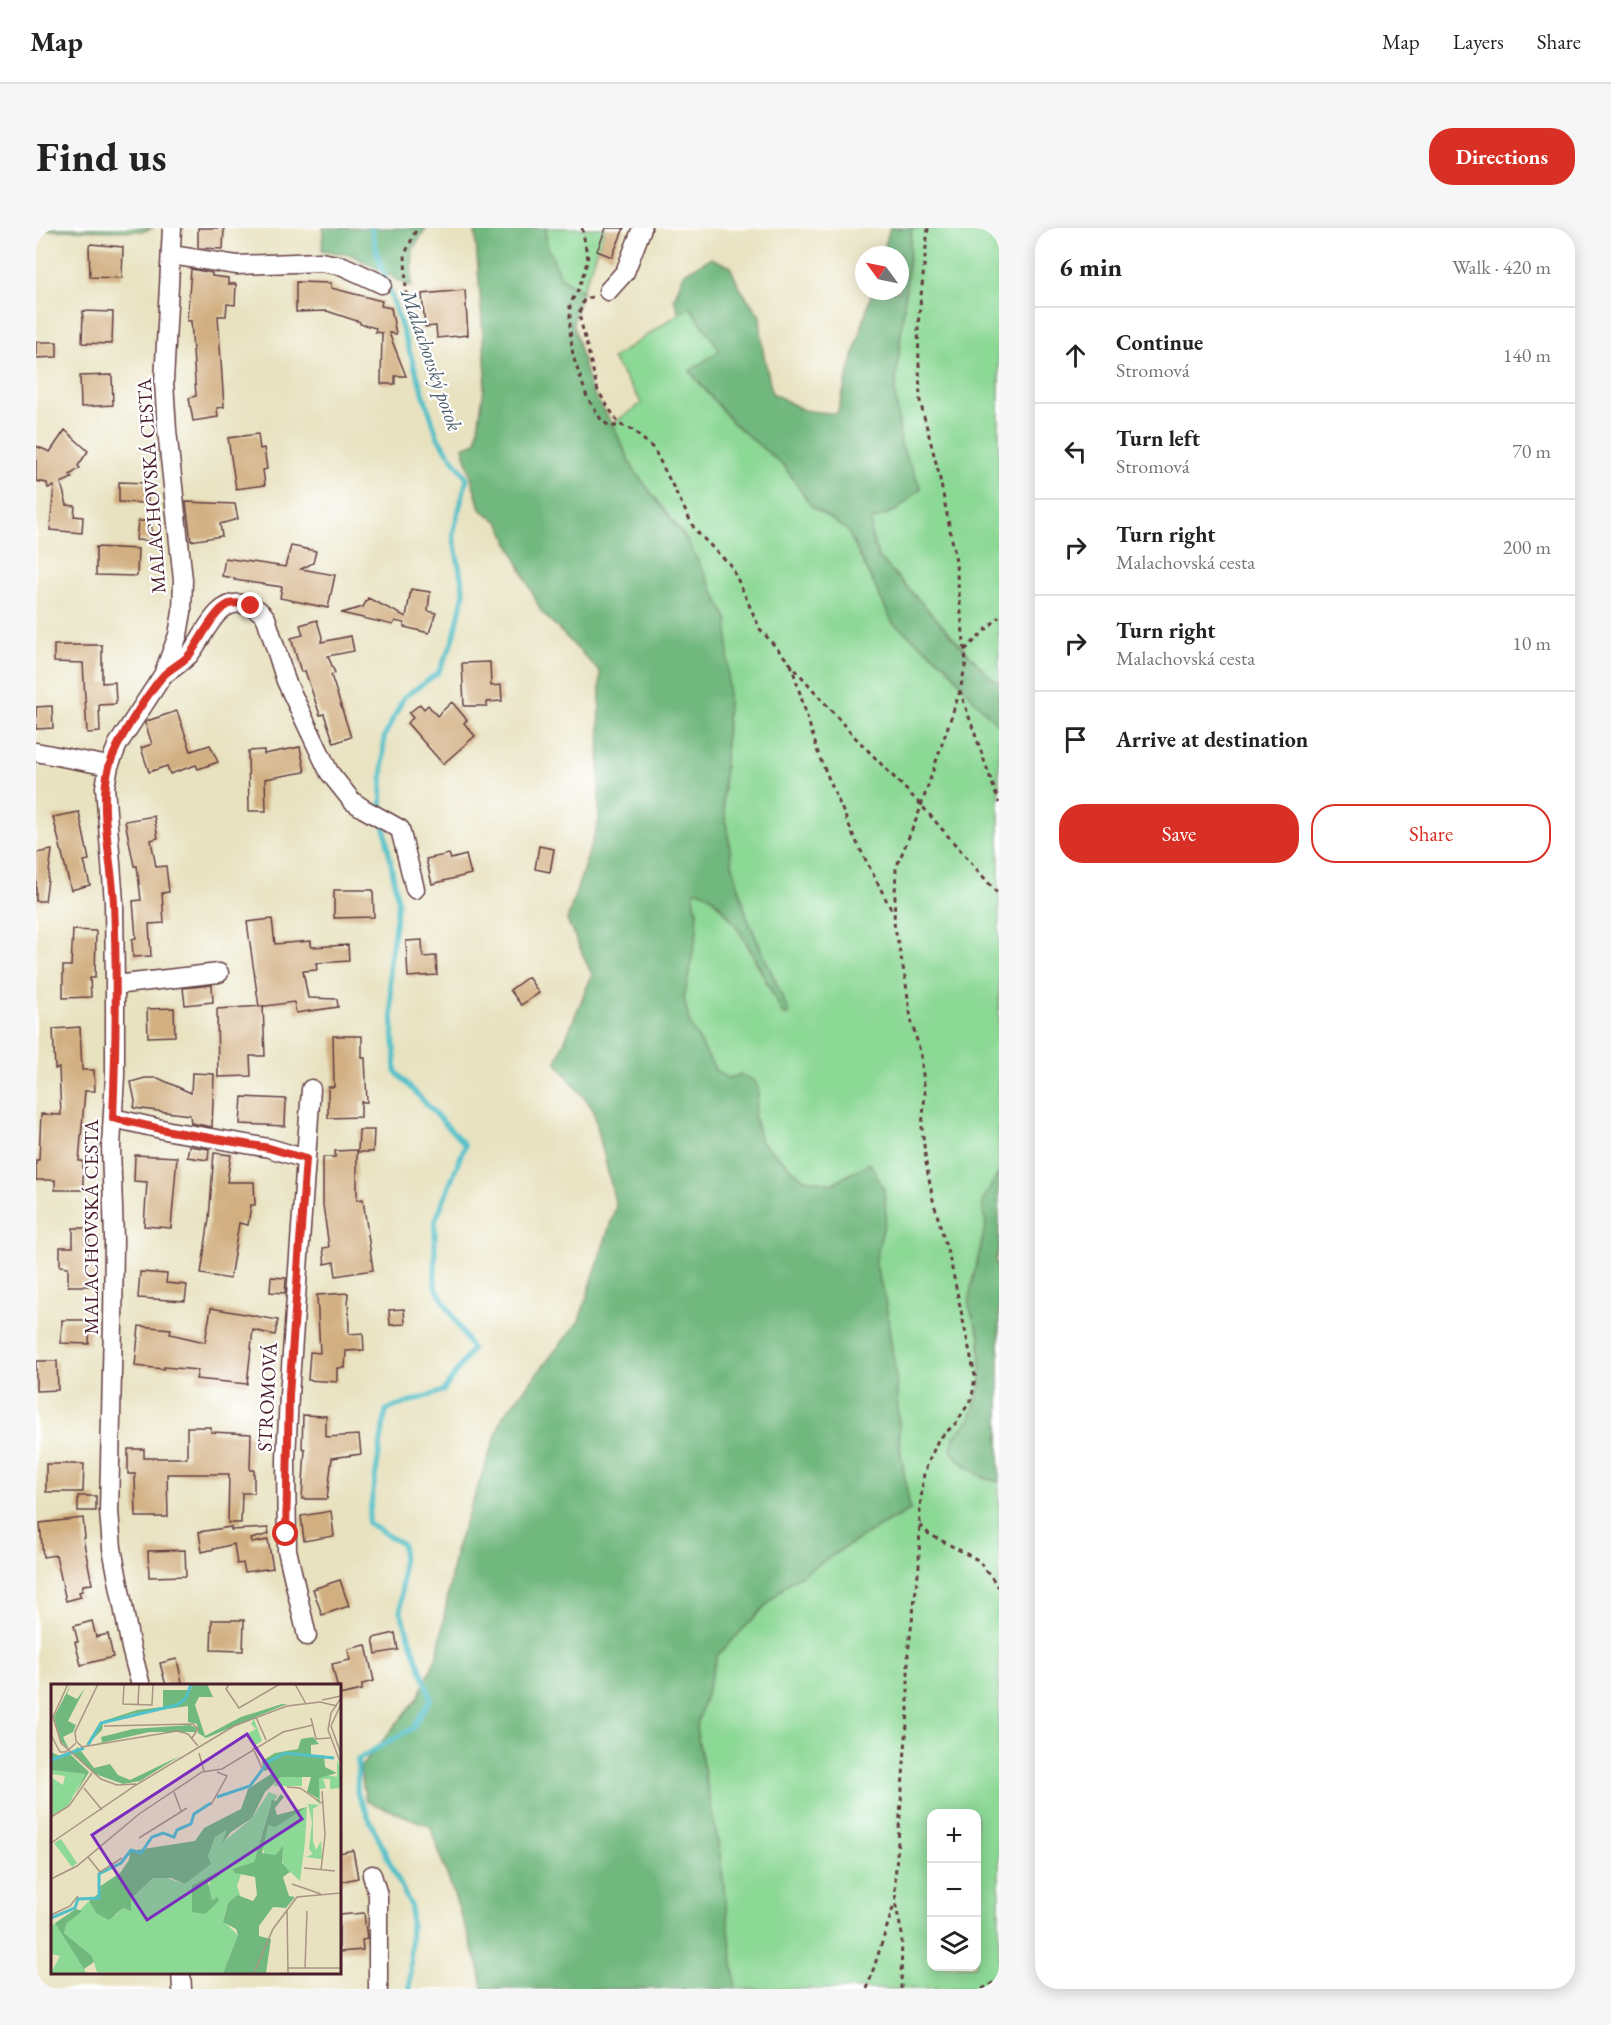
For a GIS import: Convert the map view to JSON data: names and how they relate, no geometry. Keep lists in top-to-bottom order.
{
  "streets": {
    "street": ["MALACHOVSKÁ CESTA", "STROMOVÁ"]
  },
  "water": ["Malachovský potok"],
  "north": "top left",
  "page": {
    "header": "Map",
    "nav": ["Map", "Layers", "Share"],
    "buttons": [
      "Directions",
      ["Save", "Share"]
    ],
    "title": "Find us",
    "heading": ["6 min", "Walk · 420 m"],
    "list": [
      ["Continue", "Stromová", "140 m"],
      ["Turn left", "Stromová", "70 m"],
      ["Turn right", "Malachovská cesta", "200 m"],
      ["Turn right", "Malachovská cesta", "10 m"],
      "Arrive at destination"
    ],
    "map_buttons": ["+", "−"]
  }
}
